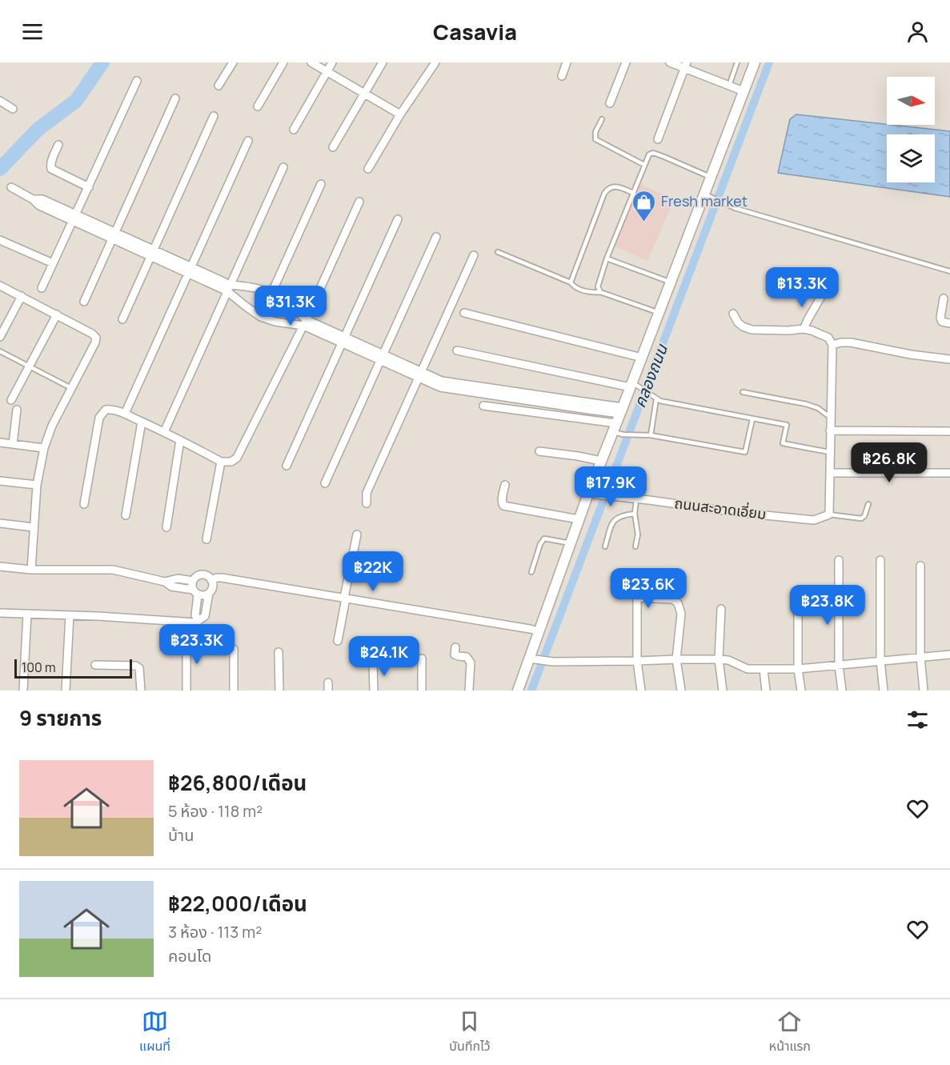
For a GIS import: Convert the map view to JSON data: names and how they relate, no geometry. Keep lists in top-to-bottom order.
{
  "streets": {
    "street": ["ถนนสะอาดเอี่ยม"]
  },
  "water": ["คลองถนน"],
  "places": {
    "shop": ["Fresh market"]
  },
  "scale_bar": "100 m",
  "north": "right",
  "page": {
    "header": "Casavia",
    "price": [
      "฿13.3K",
      "฿31.3K",
      "฿26.8K",
      "฿17.9K",
      "฿22K",
      "฿23.6K",
      "฿23.8K",
      "฿23.3K",
      "฿24.1K"
    ],
    "scale": "100 m",
    "heading": "9 รายการ",
    "list": [
      {
        "name": "฿26,800/เดือน",
        "note": "5 ห้อง · 118 m² · บ้าน"
      },
      {
        "name": "฿22,000/เดือน",
        "note": "3 ห้อง · 113 m² · คอนโด"
      }
    ],
    "tabs": ["แผนที่", "บันทึกไว้", "หน้าแรก"]
  }
}
